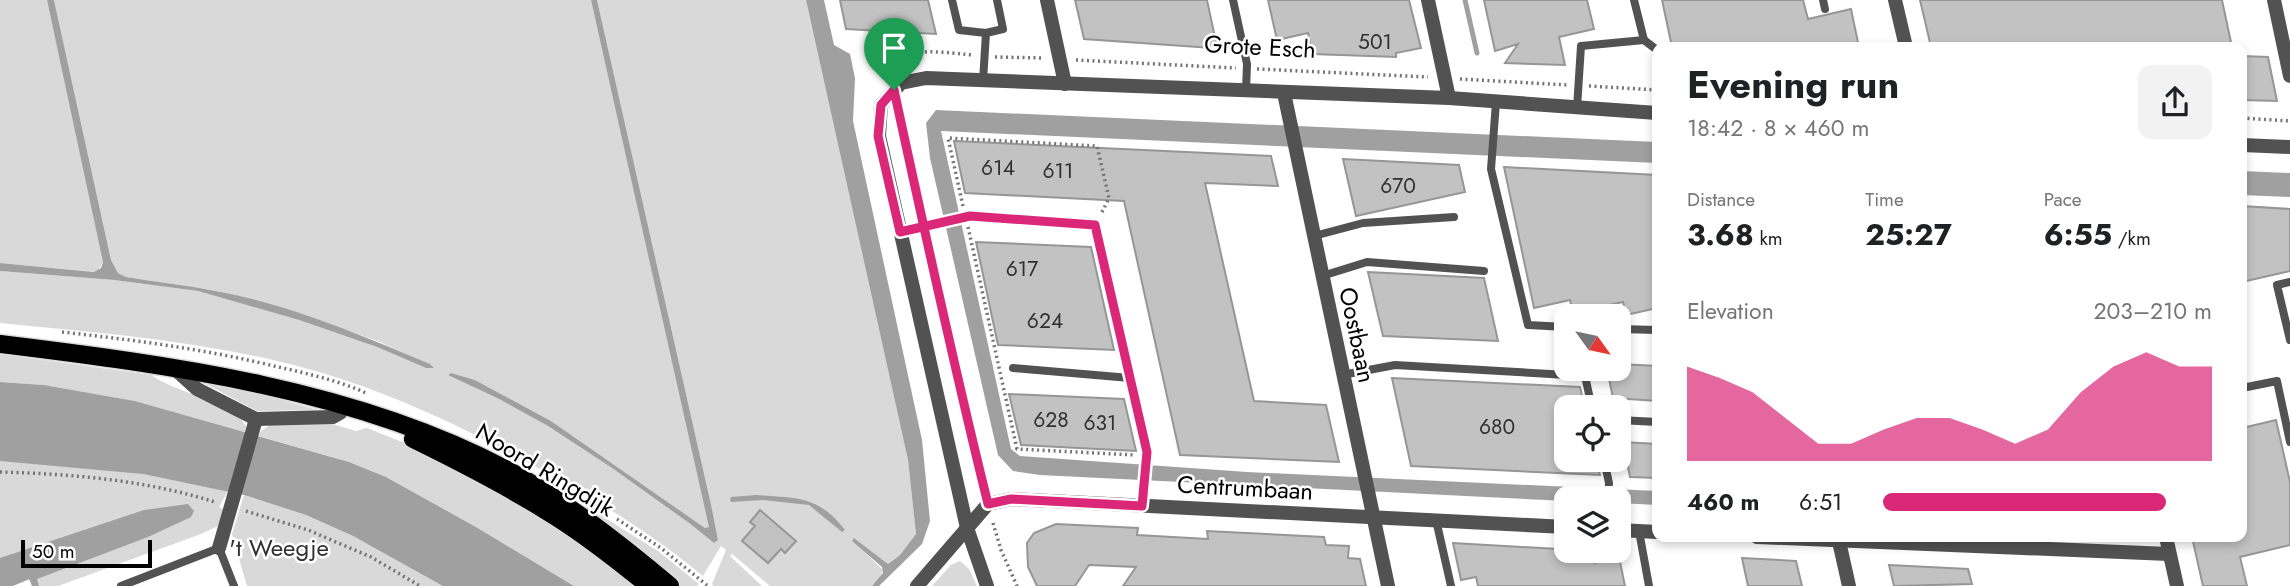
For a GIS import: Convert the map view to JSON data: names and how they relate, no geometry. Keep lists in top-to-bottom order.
{
  "streets": {
    "main road": ["Noord Ringdijk"],
    "street": ["Grote Esch", "Oostbaan", "Centrumbaan"]
  },
  "crossings": [
    ["Grote Esch", "Oostbaan"],
    ["Grote Esch", "Centrumbaan"],
    ["Oostbaan", "Centrumbaan"]
  ],
  "parks": ["'t Weegje"],
  "house_numbers": [
    "501",
    "614",
    "611",
    "670",
    "617",
    "624",
    "628",
    "631",
    "680"
  ],
  "scale_bar": "50 m",
  "north": "bottom right",
  "page": {
    "heading": ["Evening run", "18:42 · 8 × 460 m"],
    "stats": [
      ["Distance", "3.68 km"],
      ["Time", "25:27"],
      ["Pace", "6:55 /km"]
    ],
    "chart": ["Elevation", "203–210 m"],
    "list": [
      {
        "name": "460 m",
        "note": "6:51"
      }
    ],
    "scale": "50 m"
  }
}
